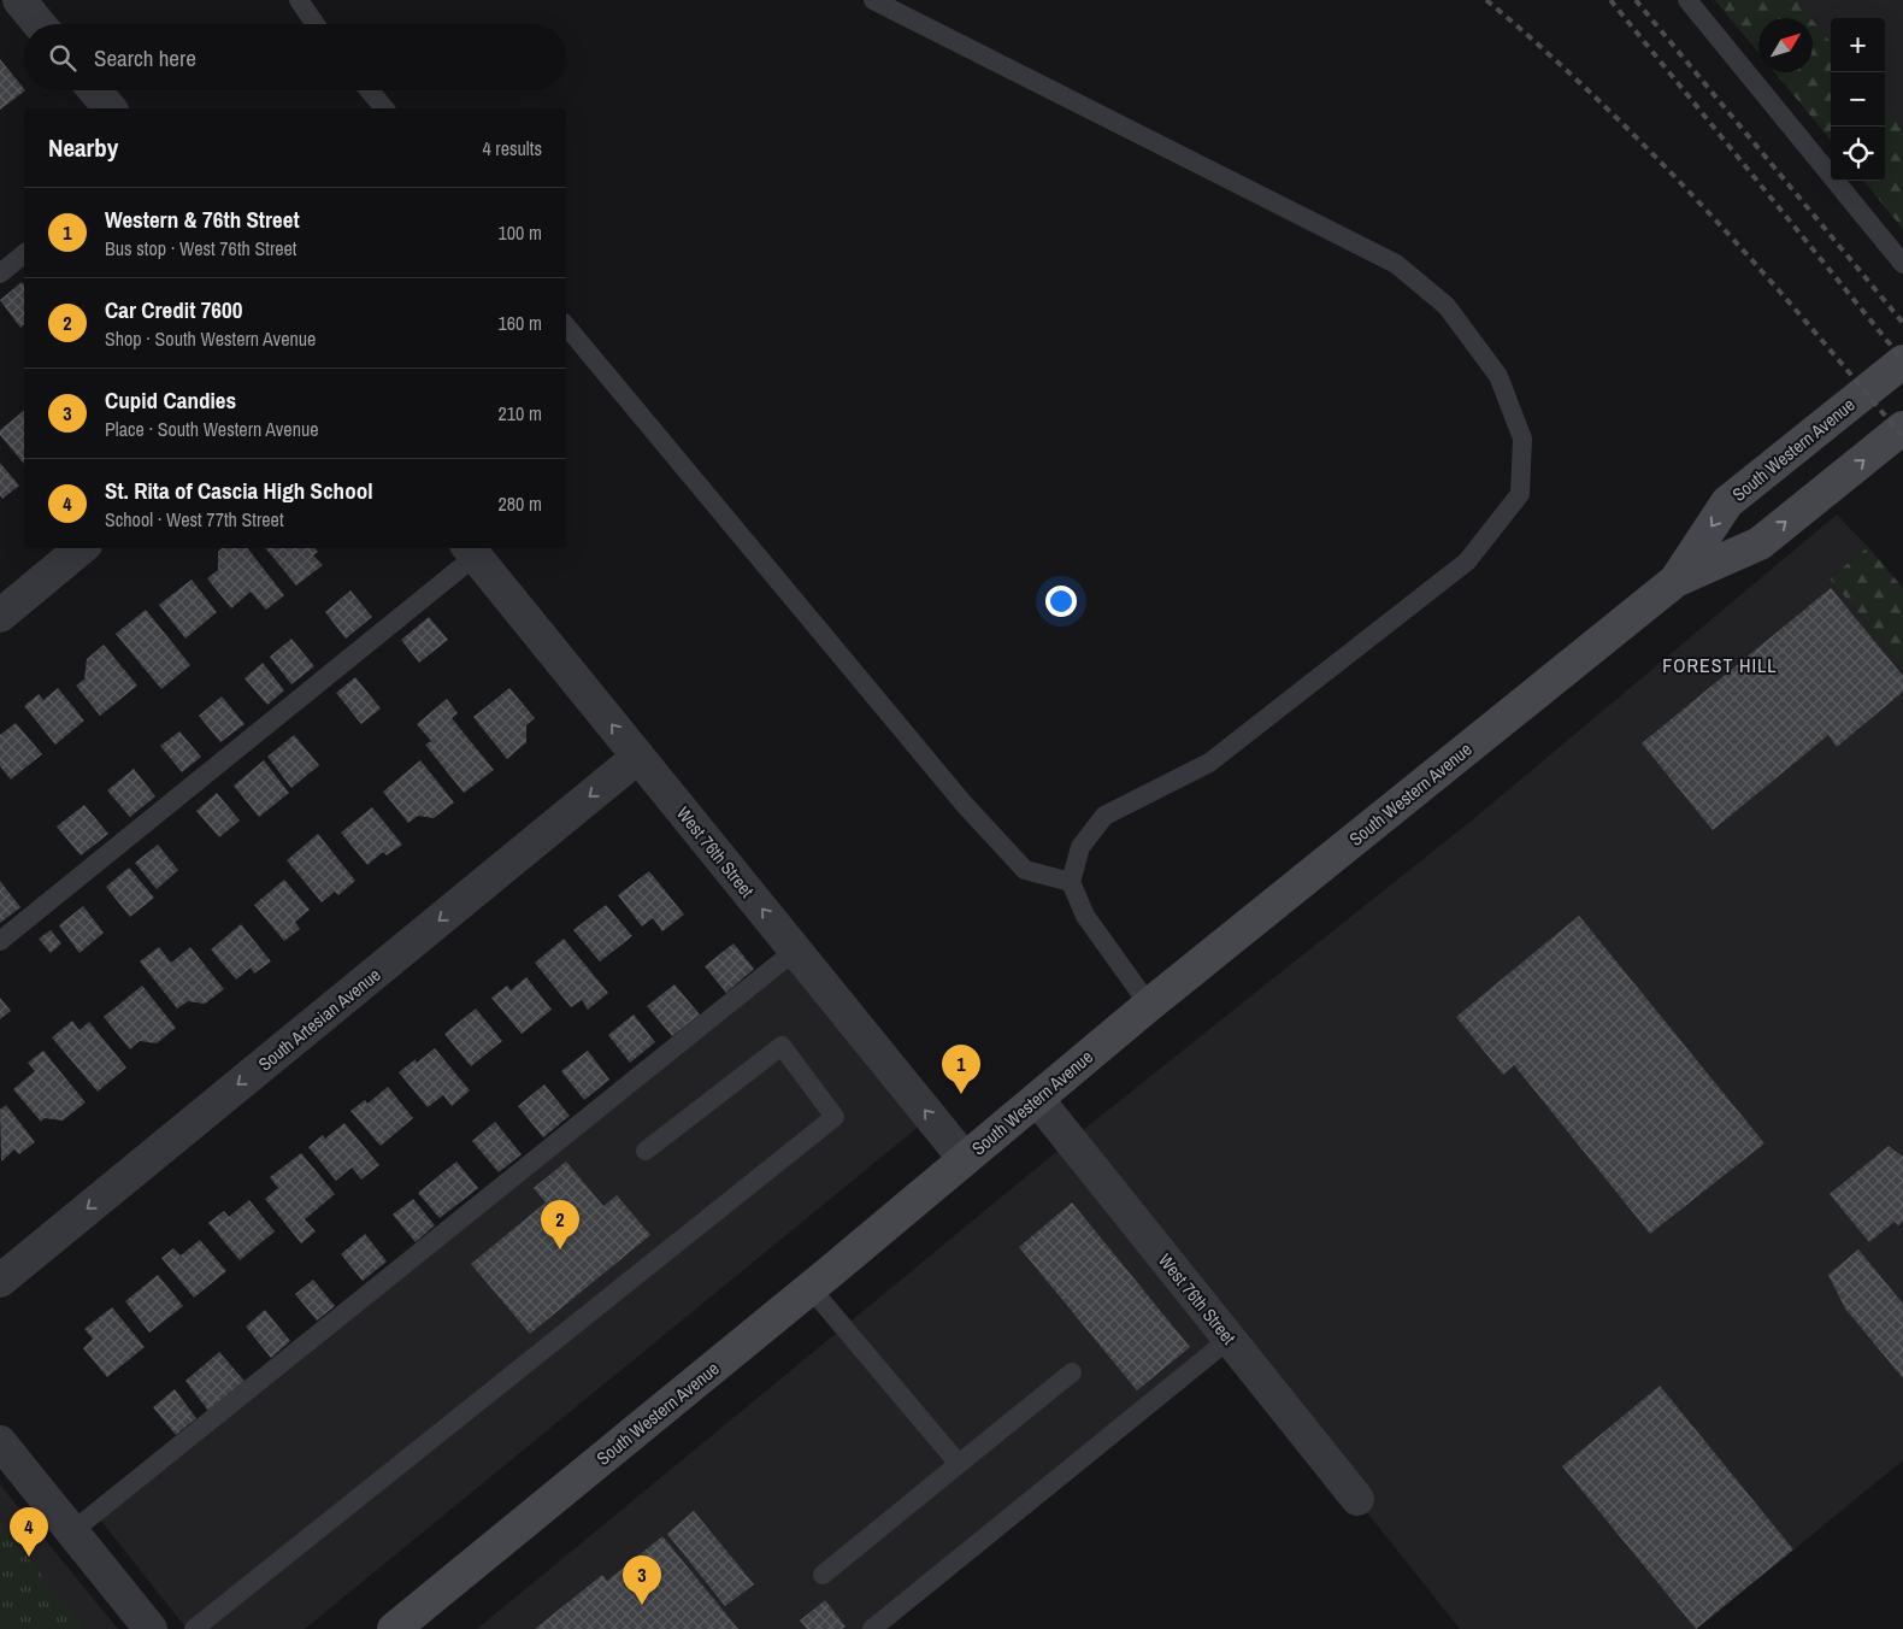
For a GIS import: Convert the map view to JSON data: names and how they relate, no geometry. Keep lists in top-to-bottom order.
{
  "streets": {
    "main road": ["South Western Avenue"],
    "street": ["West 76th Street", "South Artesian Avenue"]
  },
  "crossings": [
    ["South Western Avenue", "West 76th Street"],
    ["West 76th Street", "South Artesian Avenue"]
  ],
  "one_way": ["West 76th Street", "South Artesian Avenue"],
  "districts": ["FOREST HILL"],
  "north": "top right",
  "page": {
    "map_buttons": ["+", "−"],
    "search": "Search here",
    "heading": ["Nearby", "4 results"],
    "list": [
      {
        "mark": "1",
        "name": "Western & 76th Street",
        "note": "Bus stop · West 76th Street",
        "value": "100 m"
      },
      {
        "mark": "2",
        "name": "Car Credit 7600",
        "note": "Shop · South Western Avenue",
        "value": "160 m"
      },
      {
        "mark": "3",
        "name": "Cupid Candies",
        "note": "Place · South Western Avenue",
        "value": "210 m"
      },
      {
        "mark": "4",
        "name": "St. Rita of Cascia High School",
        "note": "School · West 77th Street",
        "value": "280 m"
      }
    ],
    "pins": [
      "1",
      "2",
      "4",
      "3"
    ]
  }
}
